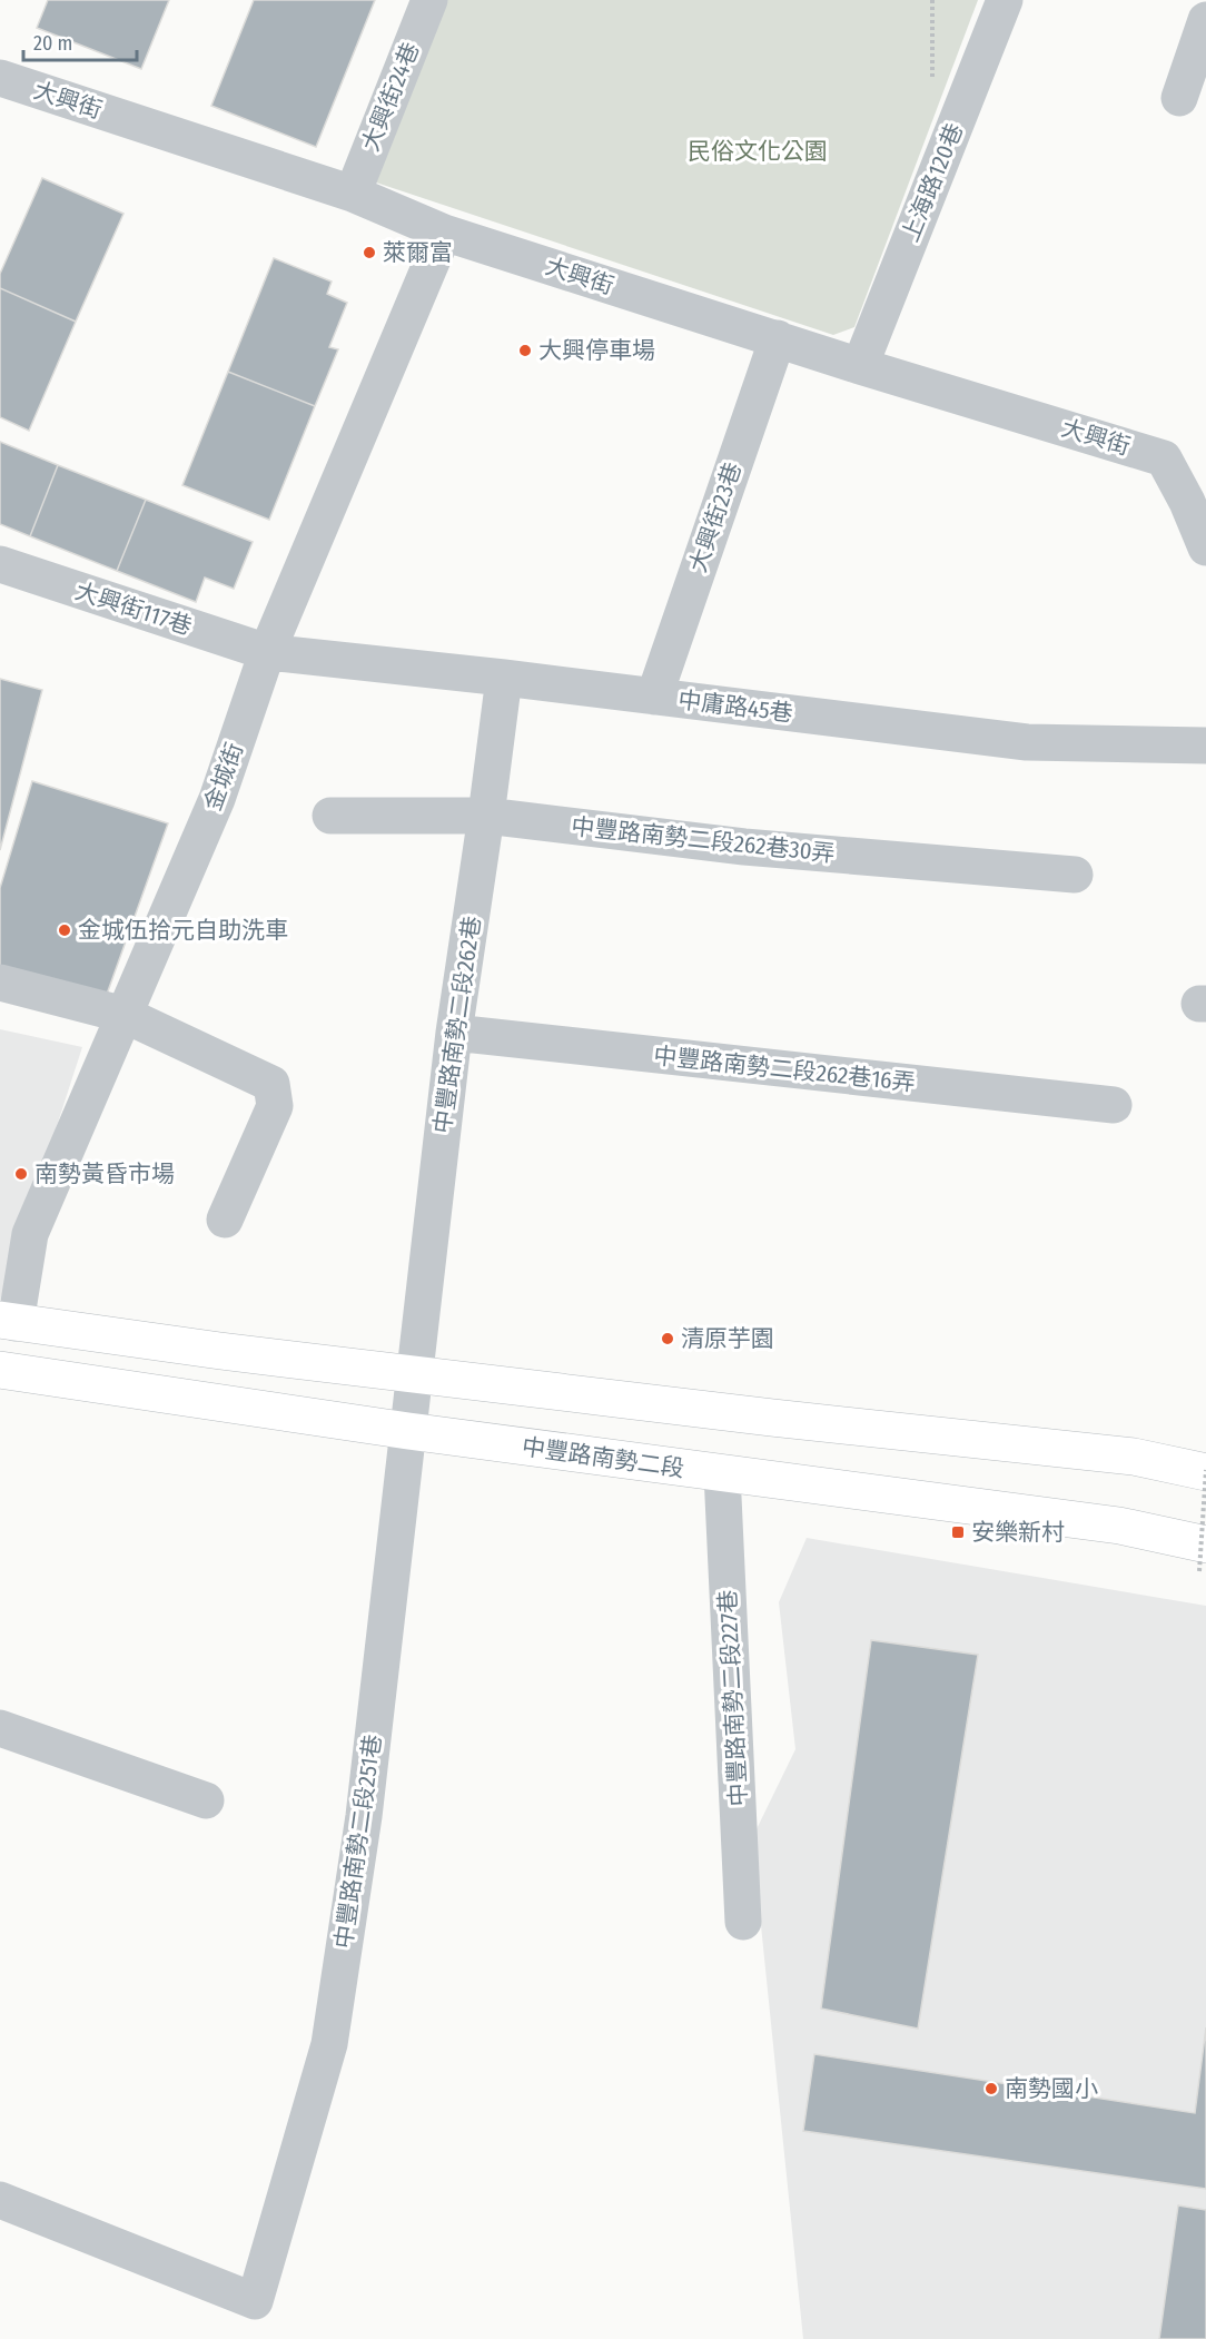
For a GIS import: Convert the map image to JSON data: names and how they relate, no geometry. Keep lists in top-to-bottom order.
{
  "streets": {
    "main road": ["中豐路南勢二段"],
    "street": [
      "大興街24巷",
      "大興街",
      "上海路120巷",
      "大興街23巷",
      "大興街117巷",
      "中庸路45巷",
      "金城街",
      "中豐路南勢二段262巷30弄",
      "中豐路南勢二段262巷",
      "中豐路南勢二段262巷16弄",
      "中豐路南勢二段227巷",
      "中豐路南勢二段251巷"
    ]
  },
  "crossings": [
    ["大興街24巷", "大興街"],
    ["大興街", "上海路120巷"],
    ["大興街", "大興街23巷"],
    ["大興街", "金城街"],
    ["大興街23巷", "中庸路45巷"],
    ["大興街117巷", "中庸路45巷"],
    ["大興街117巷", "金城街"],
    ["中庸路45巷", "金城街"],
    ["中庸路45巷", "中豐路南勢二段262巷"],
    ["中豐路南勢二段262巷30弄", "中豐路南勢二段262巷"],
    ["中豐路南勢二段262巷", "中豐路南勢二段262巷16弄"],
    ["中豐路南勢二段262巷", "中豐路南勢二段251巷"],
    ["中豐路南勢二段", "中豐路南勢二段227巷"],
    ["中豐路南勢二段", "中豐路南勢二段251巷"]
  ],
  "parks": ["民俗文化公園"],
  "places": {
    "other": [
      "萊爾富",
      "大興停車場",
      "金城伍拾元自助洗車",
      "南勢黃昏市場",
      "清原芋園",
      "南勢國小"
    ],
    "transit": ["安樂新村"]
  },
  "scale_bar": "20 m"
}
